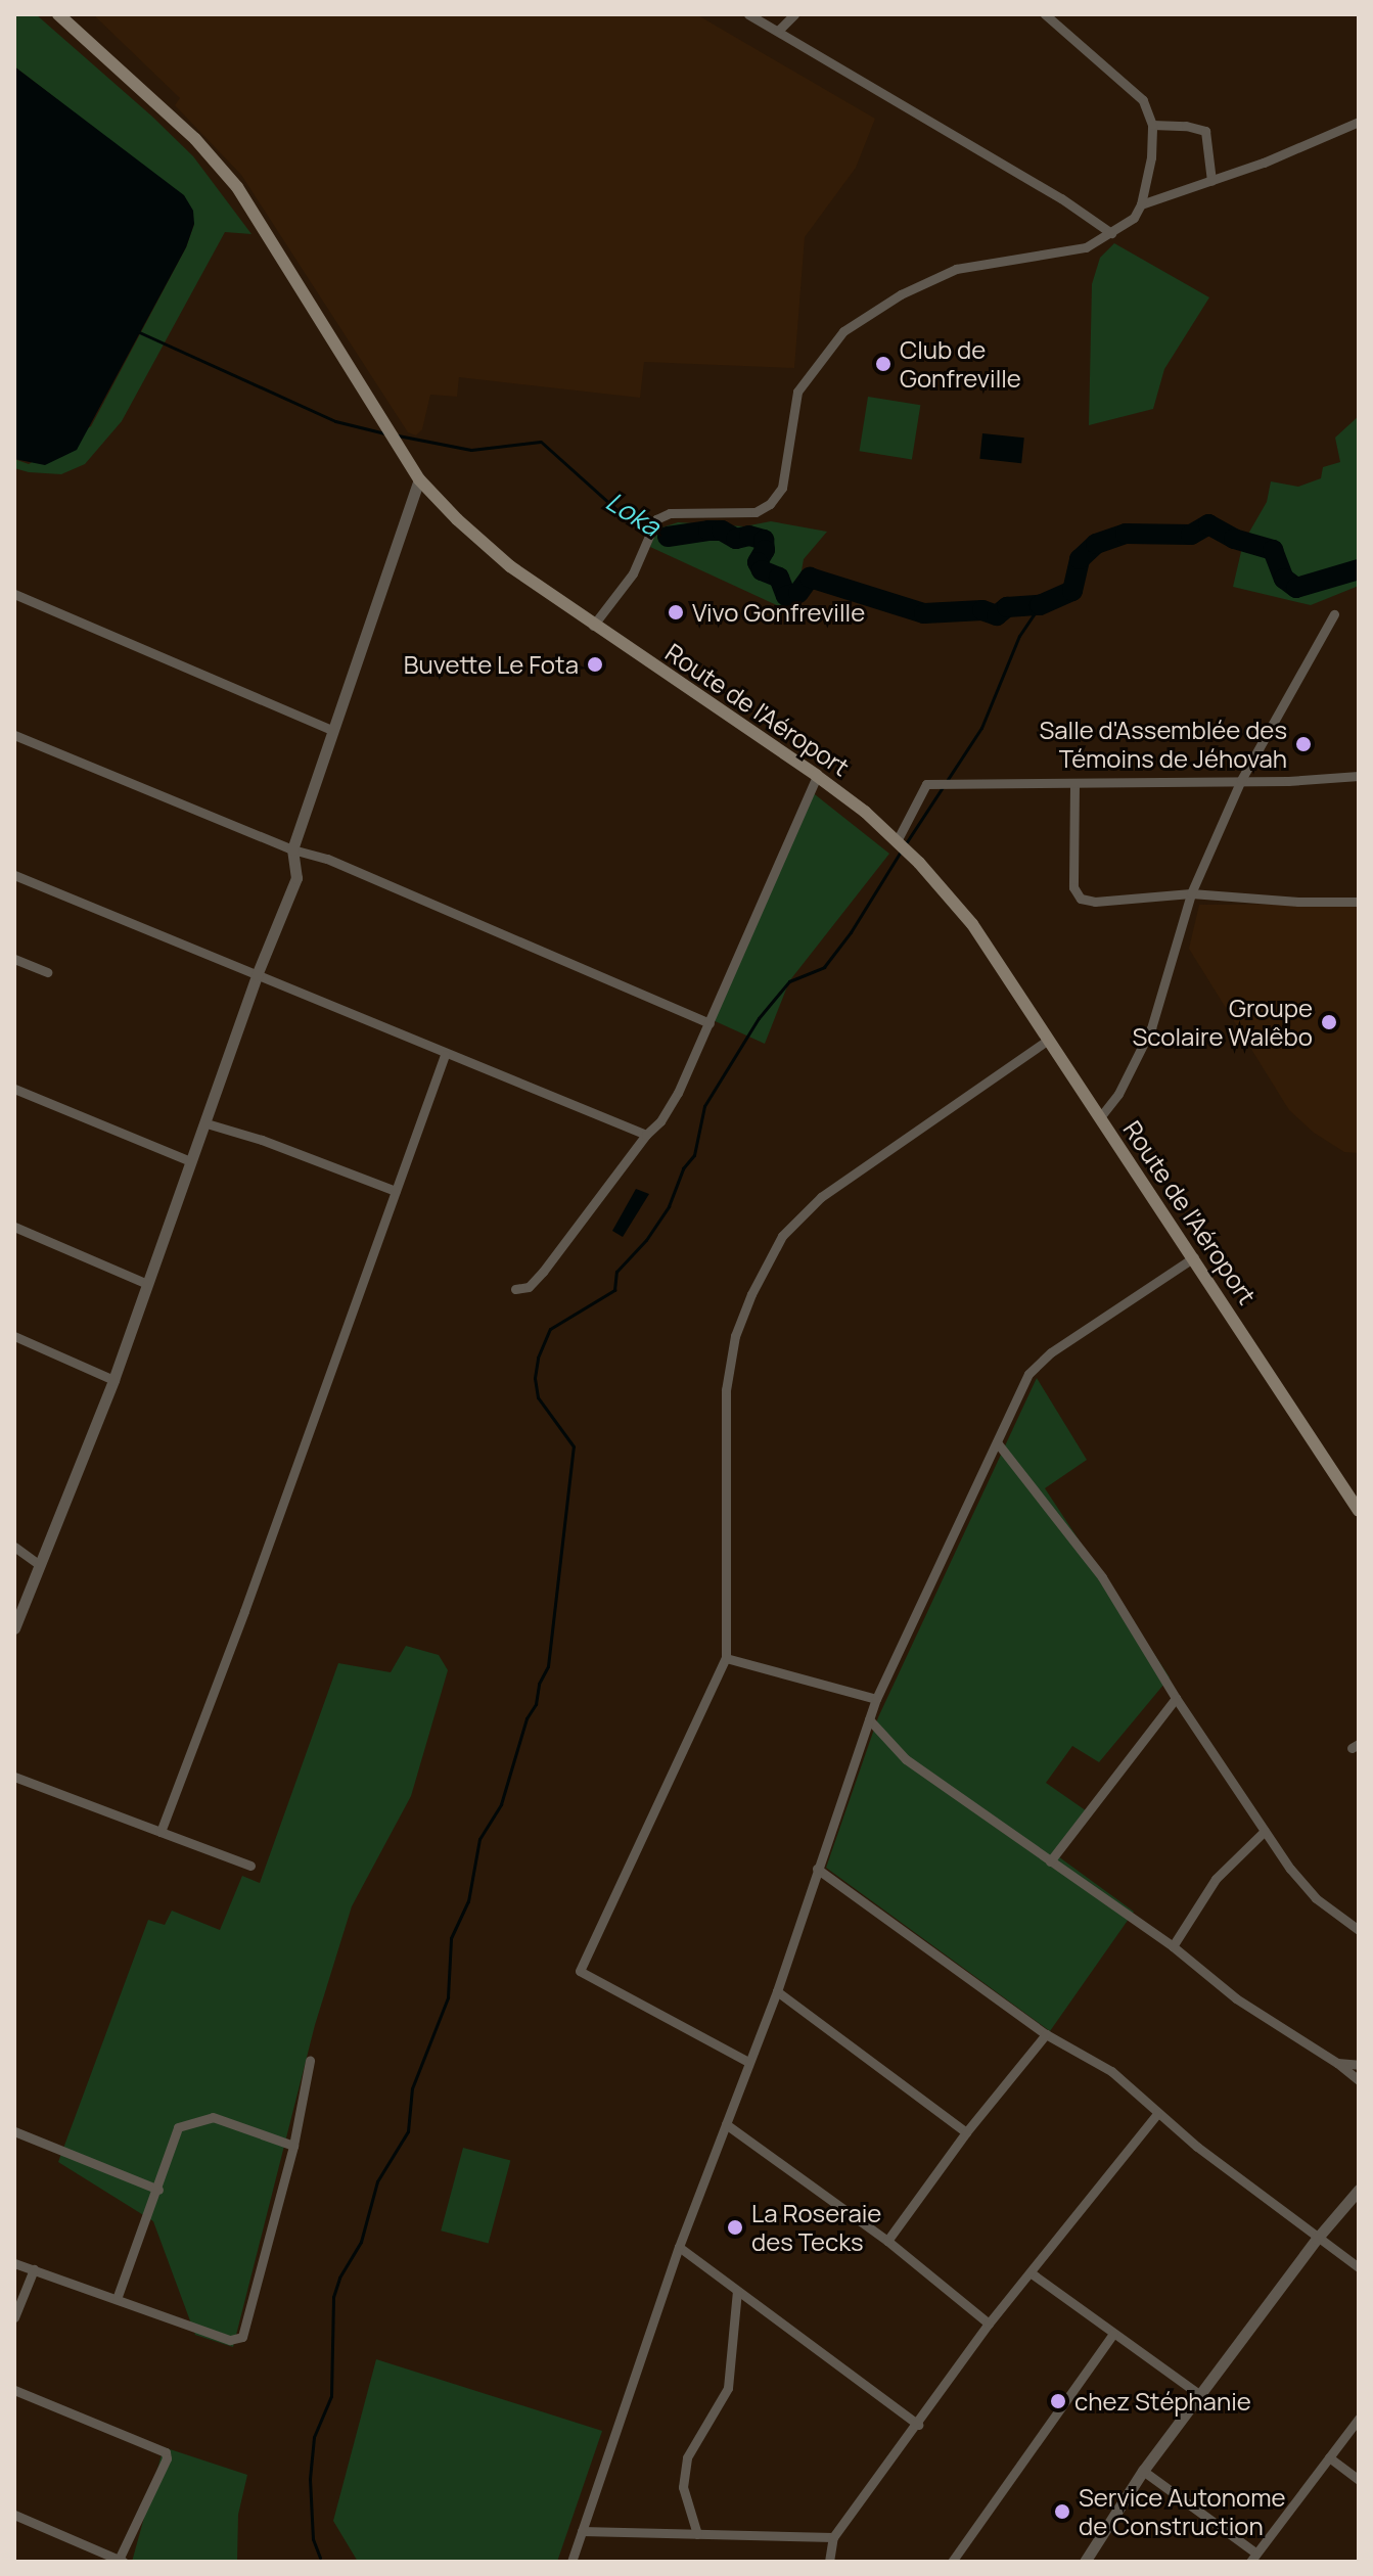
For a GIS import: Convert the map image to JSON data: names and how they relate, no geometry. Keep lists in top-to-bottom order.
{
  "streets": {
    "main road": ["Route de l'Aéroport"]
  },
  "water": ["Loka"],
  "places": [
    "Club de Gonfreville",
    "Vivo Gonfreville",
    "Buvette Le Fota",
    "Salle d'Assemblée des Témoins de Jéhovah",
    "Groupe Scolaire Walêbo",
    "La Roseraie des Tecks",
    "chez Stéphanie",
    "Service Autonome de Construction"
  ]
}
